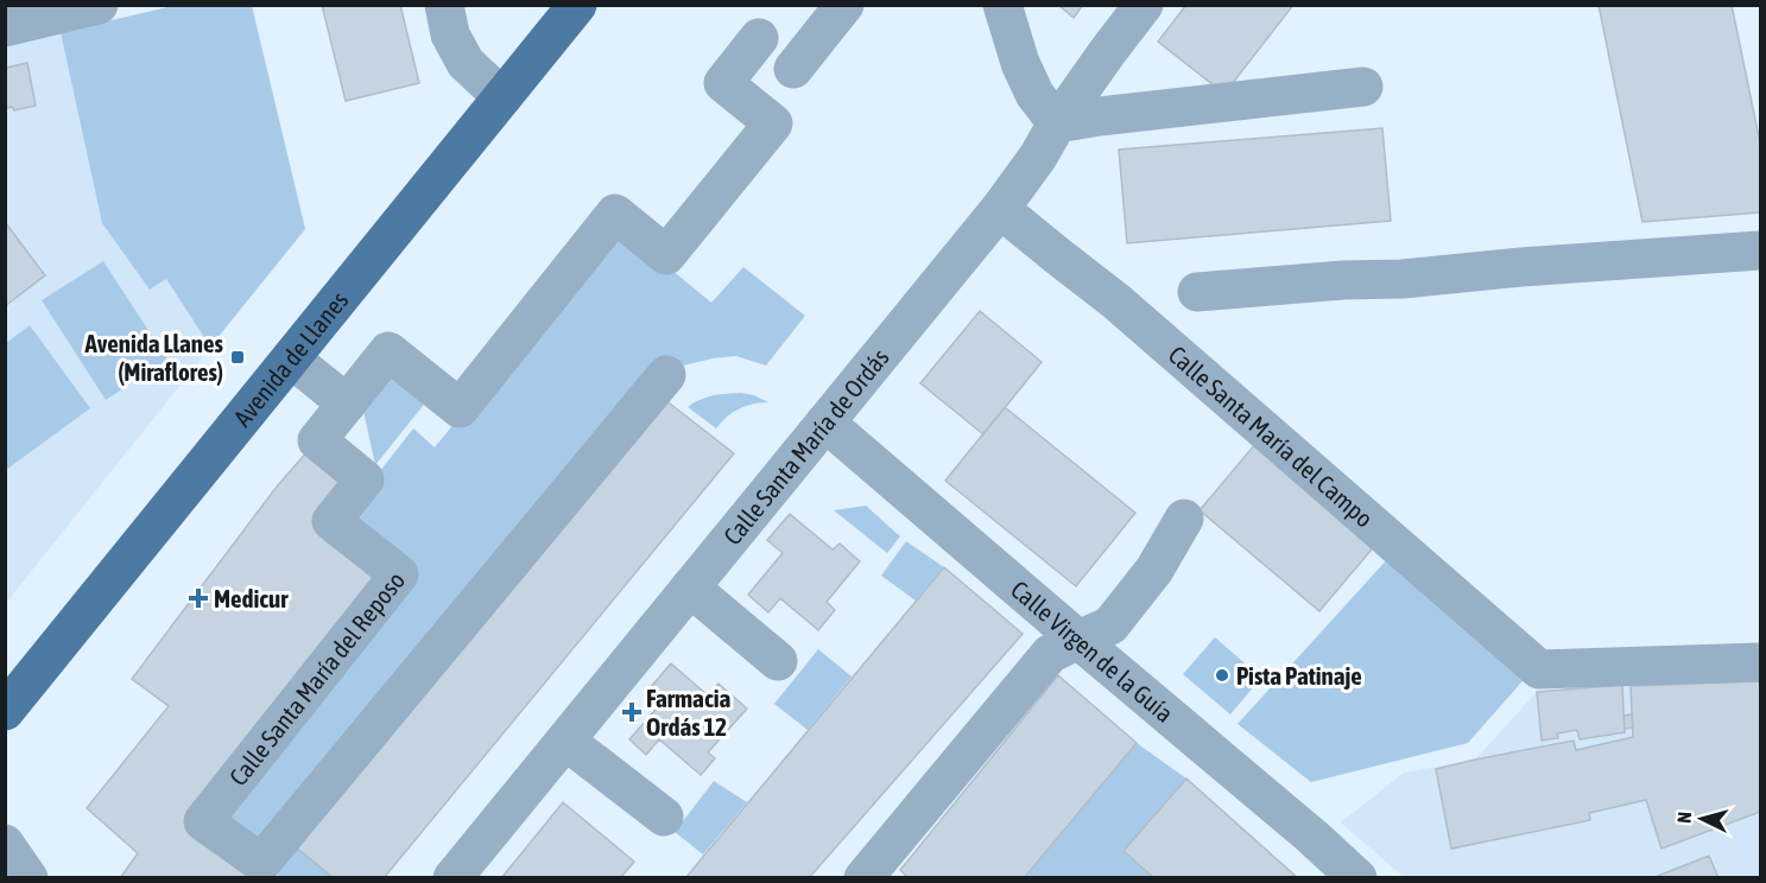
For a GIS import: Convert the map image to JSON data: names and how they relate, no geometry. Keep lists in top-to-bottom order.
{
  "streets": {
    "main road": ["Avenida de Llanes"],
    "street": [
      "Calle Santa María del Campo",
      "Calle Santa María de Ordás",
      "Calle Virgen de la Guía",
      "Calle Santa María del Reposo"
    ]
  },
  "crossings": [
    ["Calle Santa María del Campo", "Calle Santa María de Ordás"],
    ["Calle Santa María de Ordás", "Calle Virgen de la Guía"]
  ],
  "places": {
    "transit": ["Avenida Llanes (Miraflores)"],
    "health": ["Medicur", "Farmacia Ordás 12"],
    "other": ["Pista Patinaje"]
  },
  "north": "left"
}
